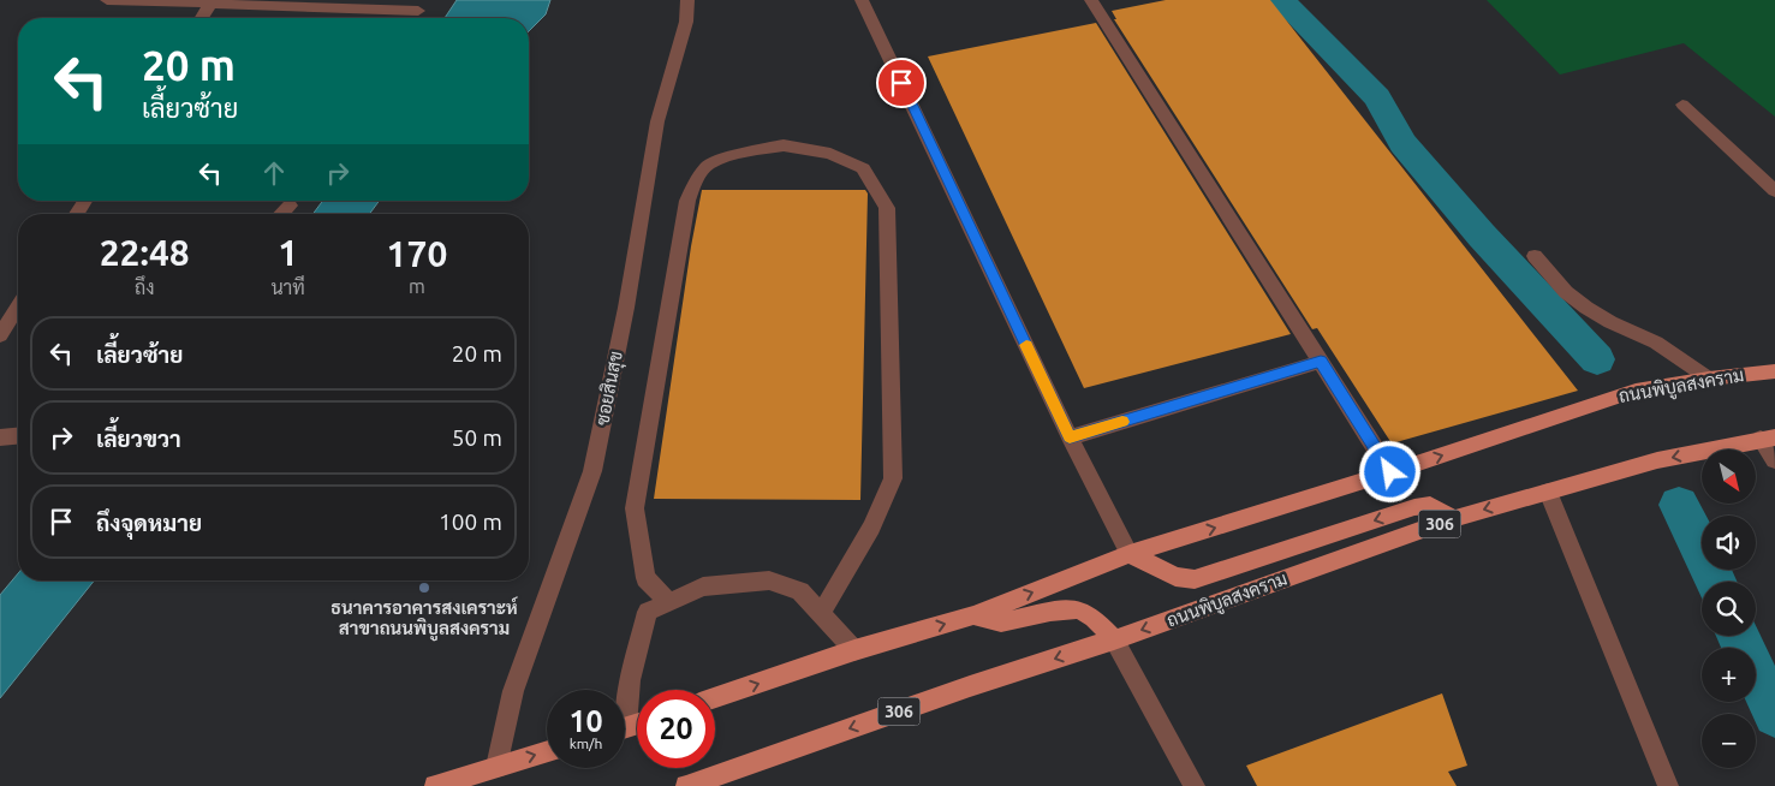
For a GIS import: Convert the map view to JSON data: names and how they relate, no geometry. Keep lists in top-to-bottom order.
{
  "streets": {
    "main road": ["ถนนพิบูลสงคราม", "306"],
    "street": ["ซอยสินสุข"]
  },
  "places": ["ธนาคารอาคารสงเคราะห์ สาขาถนนพิบูลสงคราม"],
  "north": "bottom right",
  "page": {
    "turn": ["20 m", "เลี้ยวซ้าย"],
    "eta": [
      "22:48",
      "ถึง",
      "1",
      "นาที",
      "170",
      "m"
    ],
    "list": [
      {
        "name": "เลี้ยวซ้าย",
        "value": "20 m"
      },
      {
        "name": "เลี้ยวขวา",
        "value": "50 m"
      },
      {
        "name": "ถึงจุดหมาย",
        "value": "100 m"
      }
    ],
    "map_buttons": ["+", "−"],
    "speed": "10 km/h",
    "limit": "20"
  }
}
